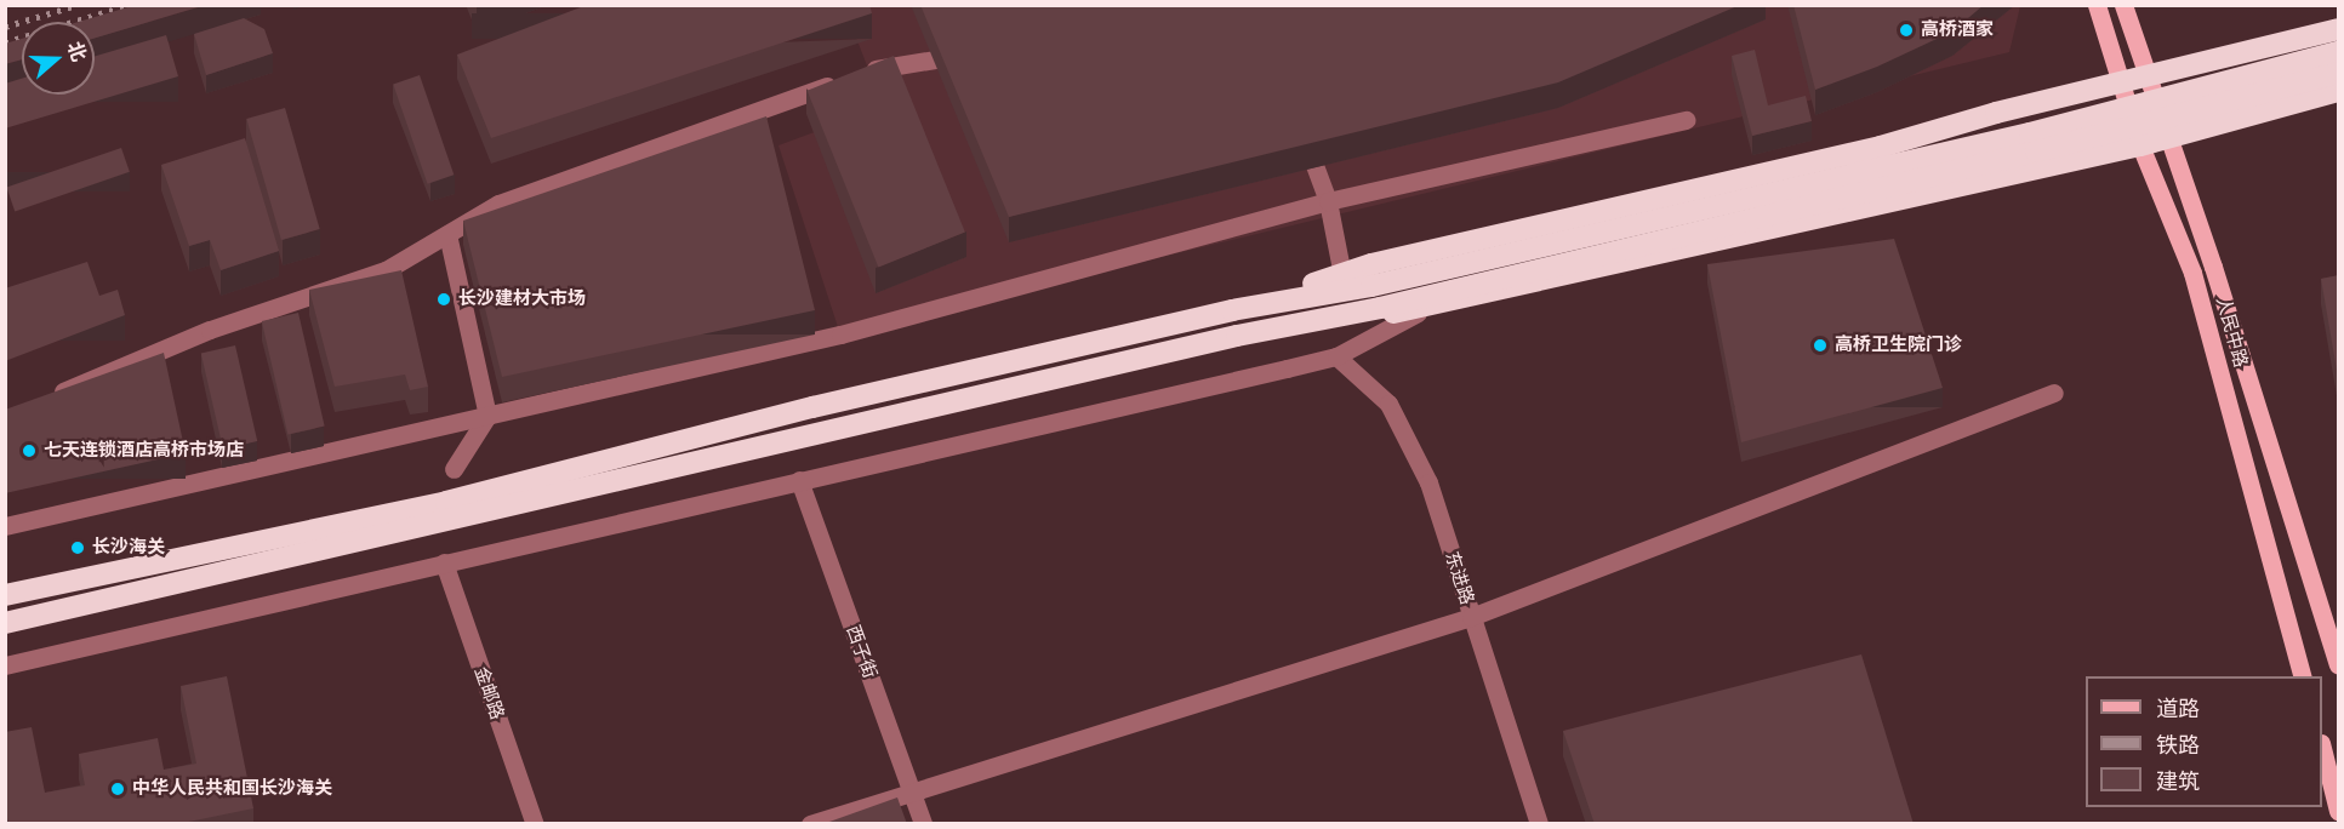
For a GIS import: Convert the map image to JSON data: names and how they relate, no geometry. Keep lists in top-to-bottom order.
{
  "streets": {
    "main road": ["人民中路"],
    "street": ["东进路", "西子街", "金邮路"]
  },
  "places": [
    "高桥酒家",
    "长沙建材大市场",
    "高桥卫生院门诊",
    "七天连锁酒店高桥市场店",
    "长沙海关",
    "中华人民共和国长沙海关"
  ],
  "legend": ["道路", "铁路", "建筑"],
  "north": "right"
}
